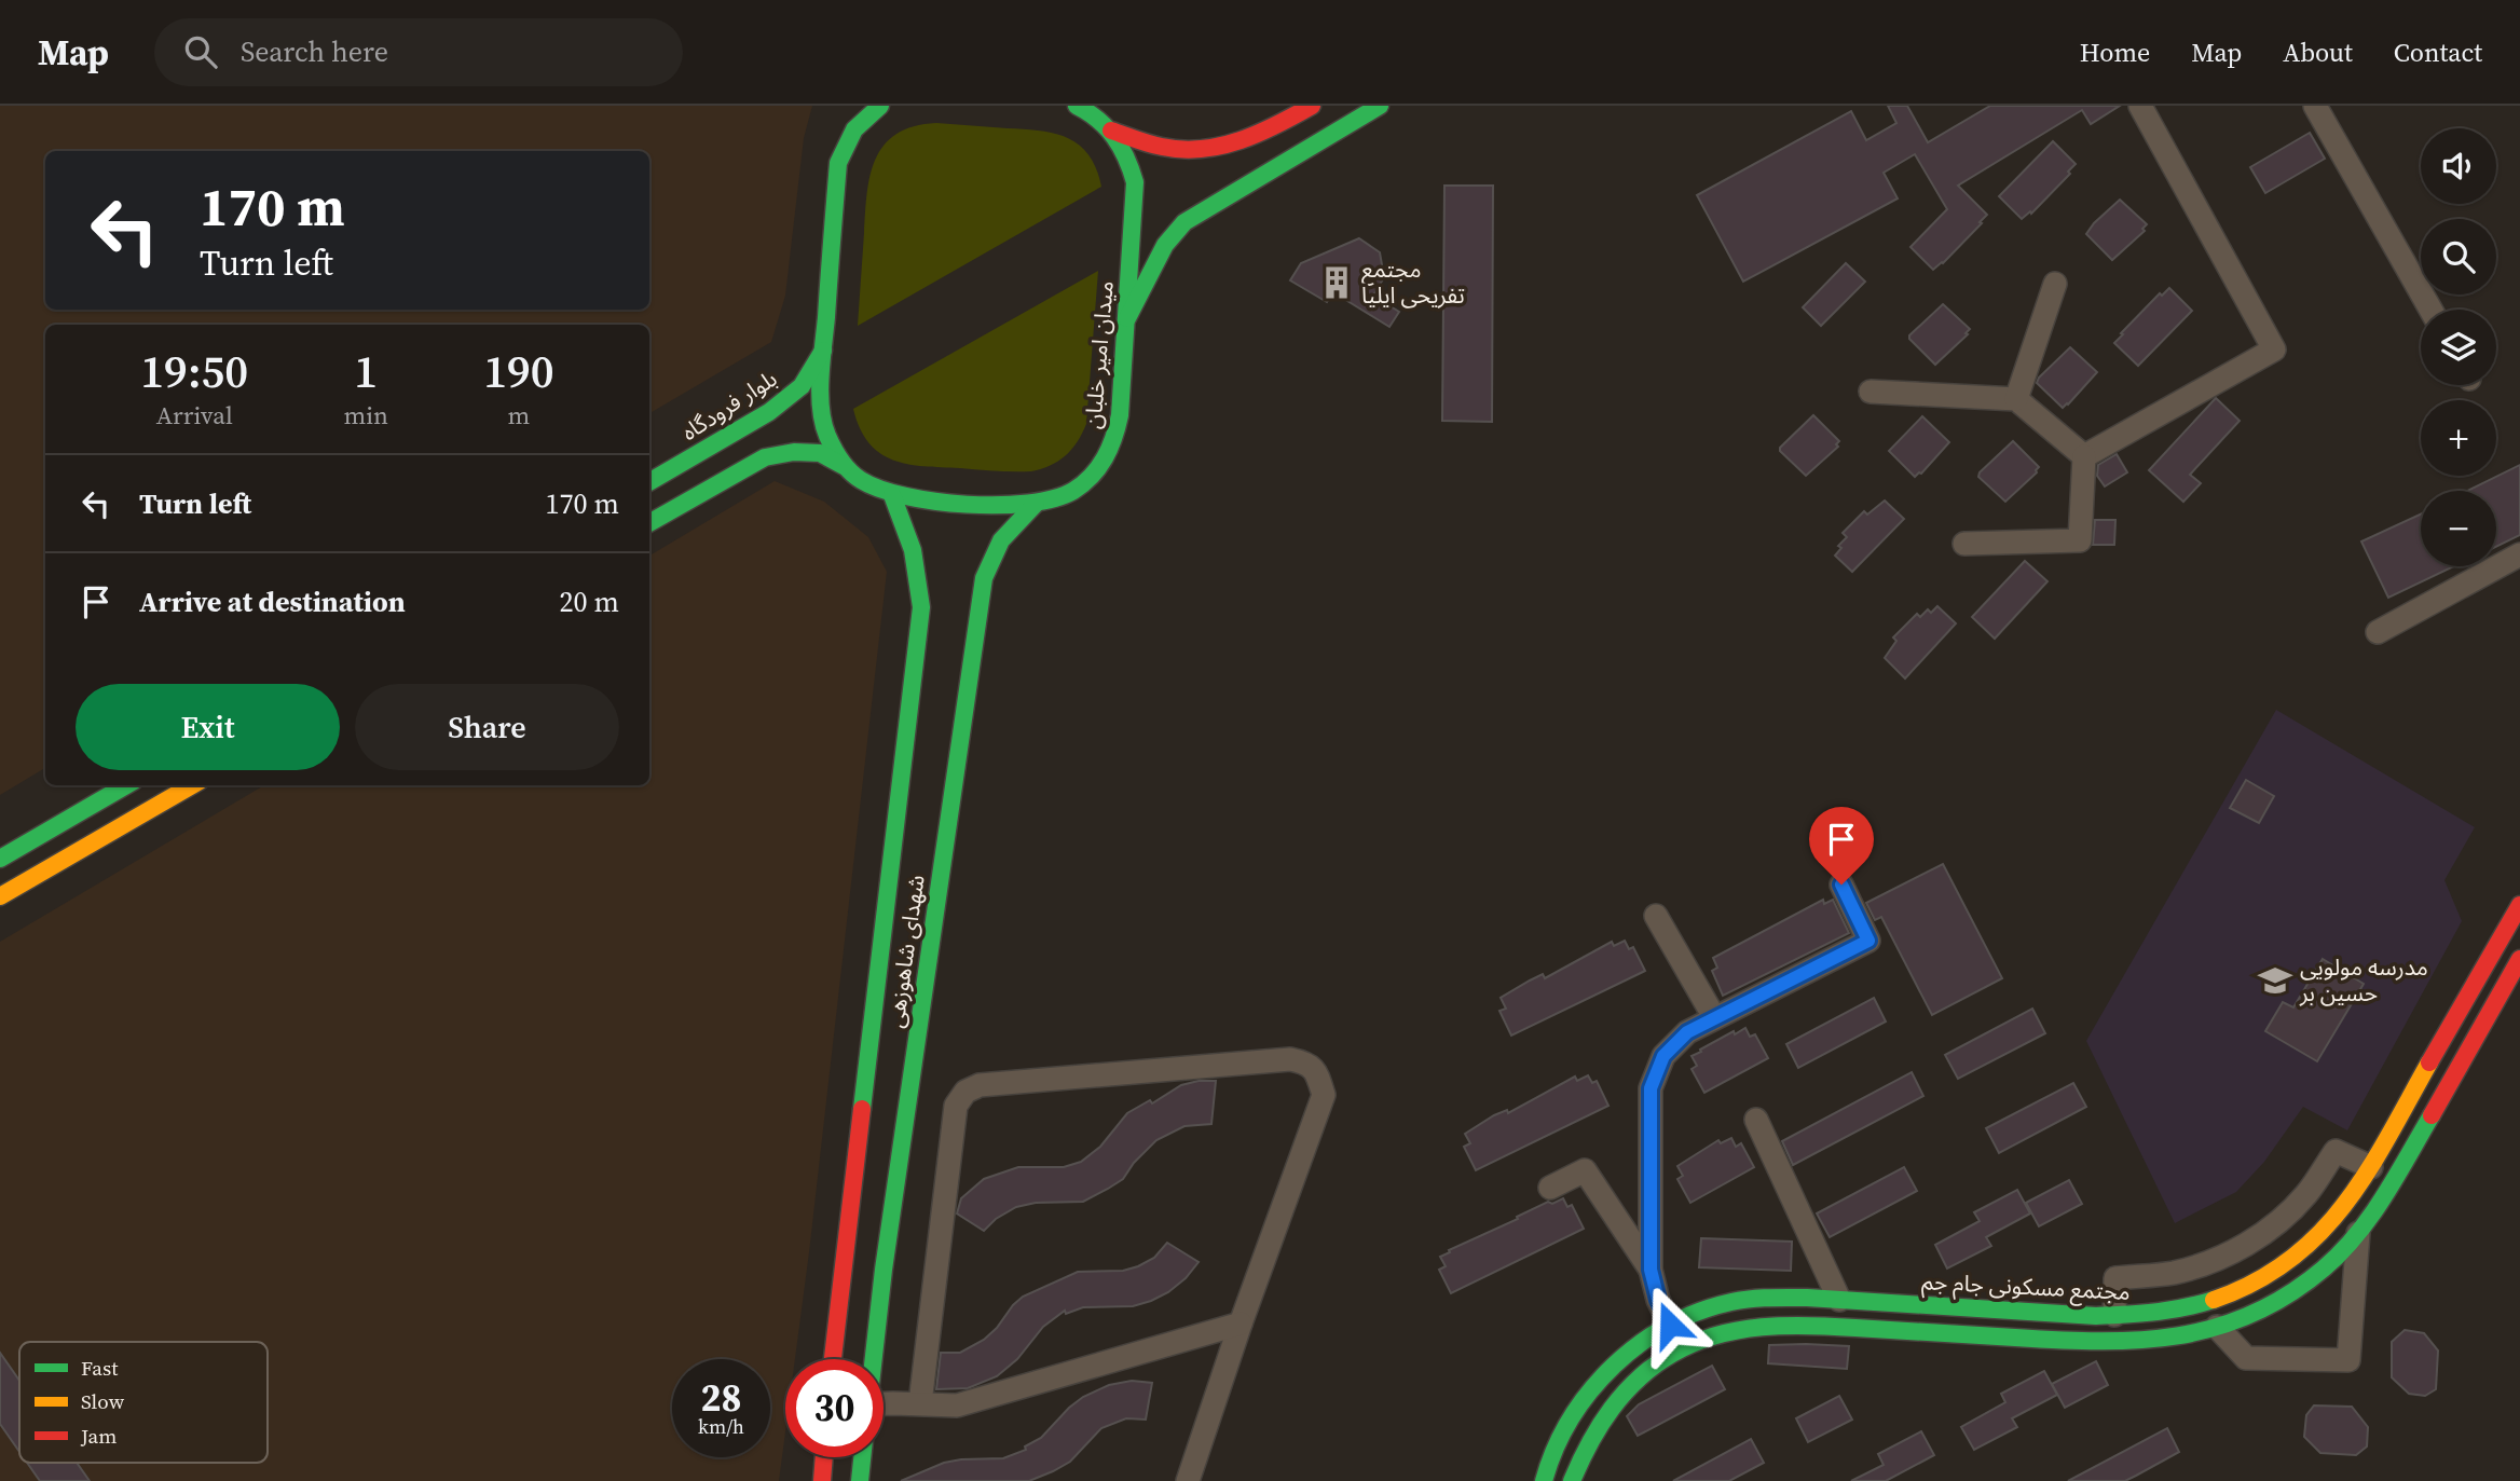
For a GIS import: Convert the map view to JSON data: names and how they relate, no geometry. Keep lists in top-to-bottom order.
{
  "streets": {
    "main road": [
      "میدان امیر خلبان",
      "بلوار فرودگاه",
      "شهدای شاهوزهی",
      "مجتمع مسکونی جام جم"
    ]
  },
  "crossings": [
    ["میدان امیر خلبان", "بلوار فرودگاه"],
    ["میدان امیر خلبان", "شهدای شاهوزهی"]
  ],
  "places": {
    "building": ["مجتمع تفریحی ایلیا"],
    "school or university": ["مدرسه مولویی حسین بر"]
  },
  "legend": ["Fast", "Slow", "Jam"],
  "page": {
    "header": "Map",
    "search": "Search here",
    "nav": [
      "Home",
      "Map",
      "About",
      "Contact"
    ],
    "map_buttons": ["+", "−"],
    "turn": ["170 m", "Turn left"],
    "eta": [
      "19:50",
      "Arrival",
      "1",
      "min",
      "190",
      "m"
    ],
    "list": [
      {
        "name": "Turn left",
        "value": "170 m"
      },
      {
        "name": "Arrive at destination",
        "value": "20 m"
      }
    ],
    "buttons": ["Exit", "Share"],
    "speed": "28 km/h",
    "limit": "30"
  }
}
